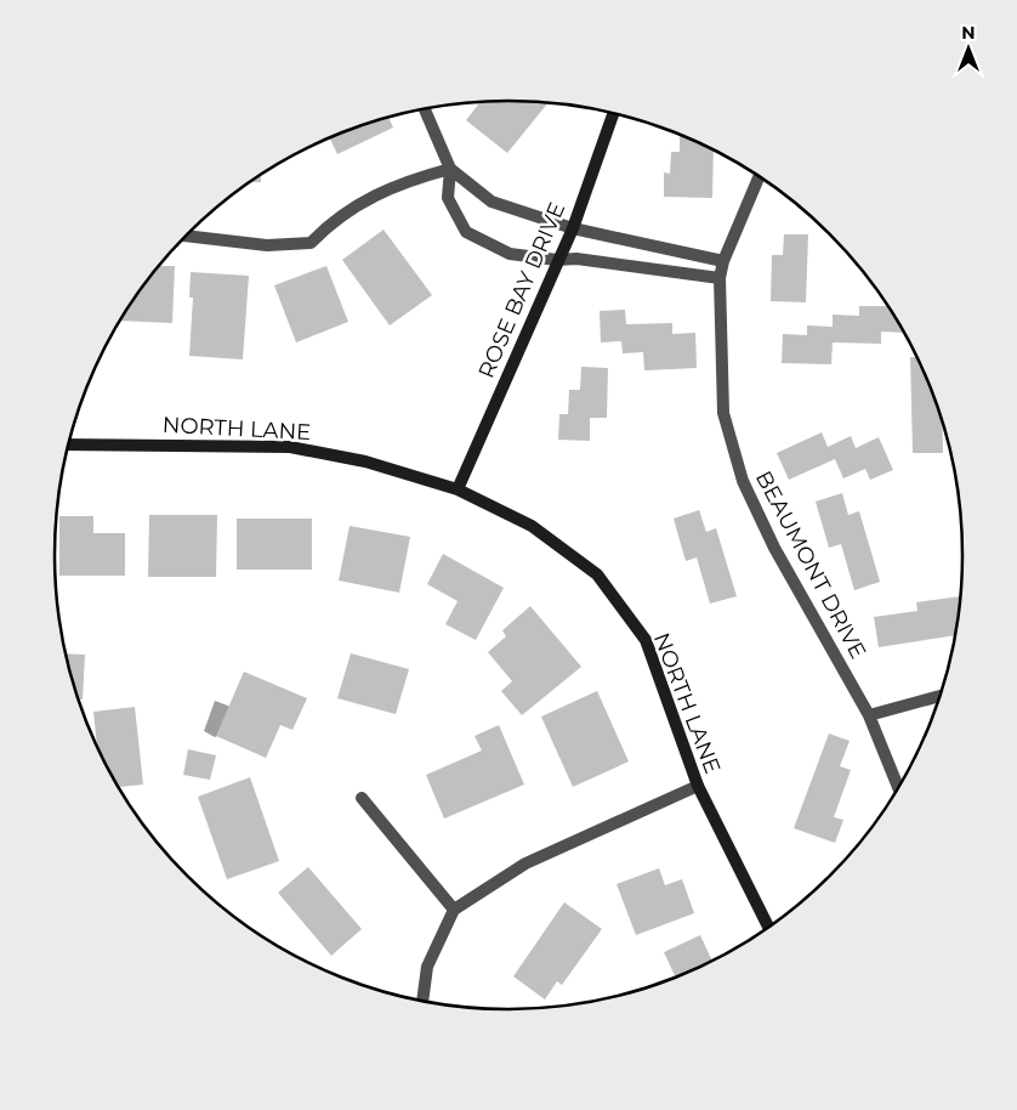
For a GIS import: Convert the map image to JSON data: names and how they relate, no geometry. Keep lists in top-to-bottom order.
{
  "streets": {
    "street": ["ROSE BAY DRIVE", "NORTH LANE", "BEAUMONT DRIVE"]
  },
  "crossings": [
    ["ROSE BAY DRIVE", "NORTH LANE"]
  ],
  "north": "top"
}
